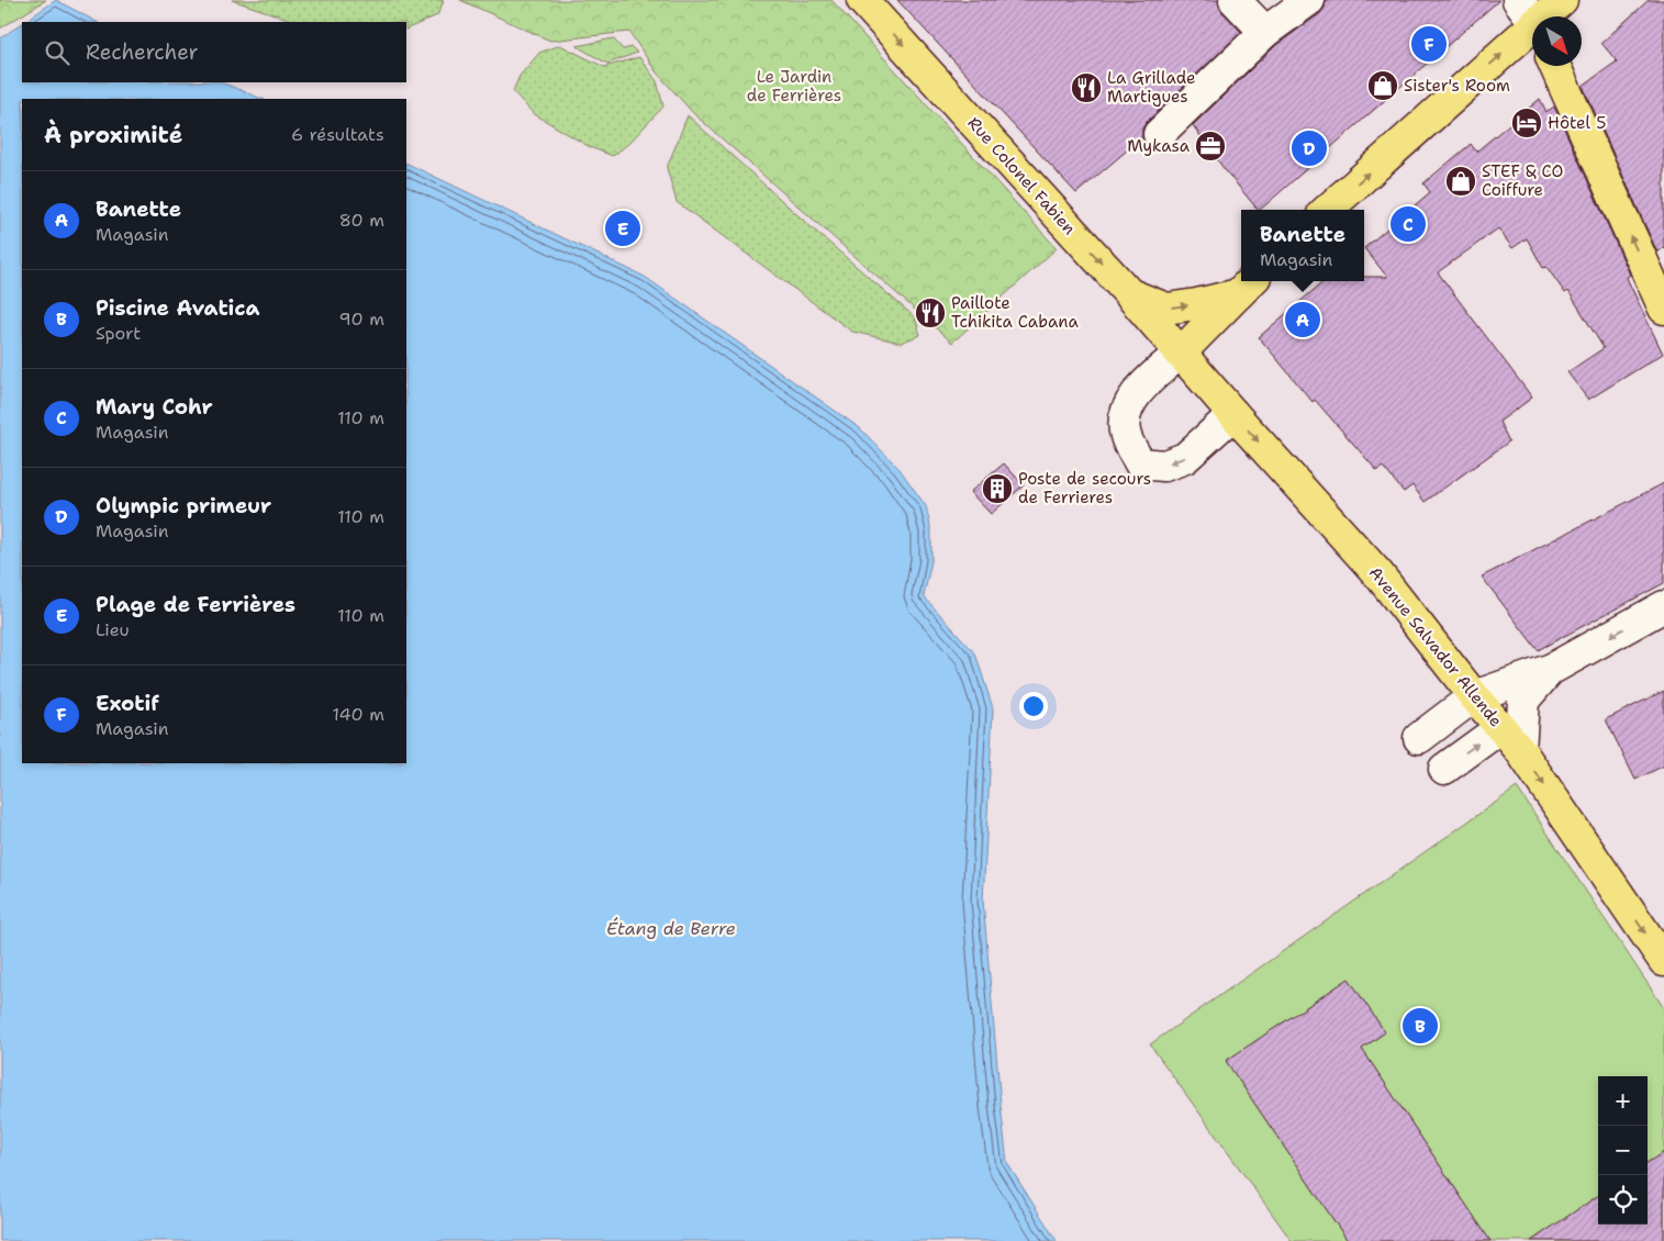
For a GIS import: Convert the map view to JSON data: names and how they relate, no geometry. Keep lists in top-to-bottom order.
{
  "streets": {
    "main road": ["Rue Colonel Fabien", "Avenue Salvador Allende"]
  },
  "crossings": [
    ["Rue Colonel Fabien", "Avenue Salvador Allende"]
  ],
  "one_way": ["Rue Colonel Fabien", "Avenue Salvador Allende"],
  "water": ["Étang de Berre"],
  "parks": ["Le Jardin de Ferrières"],
  "places": {
    "shop": ["Sister's Room", "STEF & CO Coiffure"],
    "restaurant": ["La Grillade Martigues", "Paillote Tchikita Cabana"],
    "hotel": ["Hôtel 5"],
    "office": ["Mykasa"],
    "building": ["Poste de secours de Ferrieres"]
  },
  "north": "bottom right",
  "page": {
    "search": "Rechercher",
    "pins": [
      "F",
      "D",
      "C",
      "E",
      "A",
      "B"
    ],
    "heading": ["À proximité", "6 résultats"],
    "list": [
      {
        "mark": "A",
        "name": "Banette",
        "note": "Magasin",
        "value": "80 m"
      },
      {
        "mark": "B",
        "name": "Piscine Avatica",
        "note": "Sport",
        "value": "90 m"
      },
      {
        "mark": "C",
        "name": "Mary Cohr",
        "note": "Magasin",
        "value": "110 m"
      },
      {
        "mark": "D",
        "name": "Olympic primeur",
        "note": "Magasin",
        "value": "110 m"
      },
      {
        "mark": "E",
        "name": "Plage de Ferrières",
        "note": "Lieu",
        "value": "110 m"
      },
      {
        "mark": "F",
        "name": "Exotif",
        "note": "Magasin",
        "value": "140 m"
      }
    ],
    "popup": ["Banette", "Magasin"],
    "map_buttons": ["+", "−"]
  }
}
